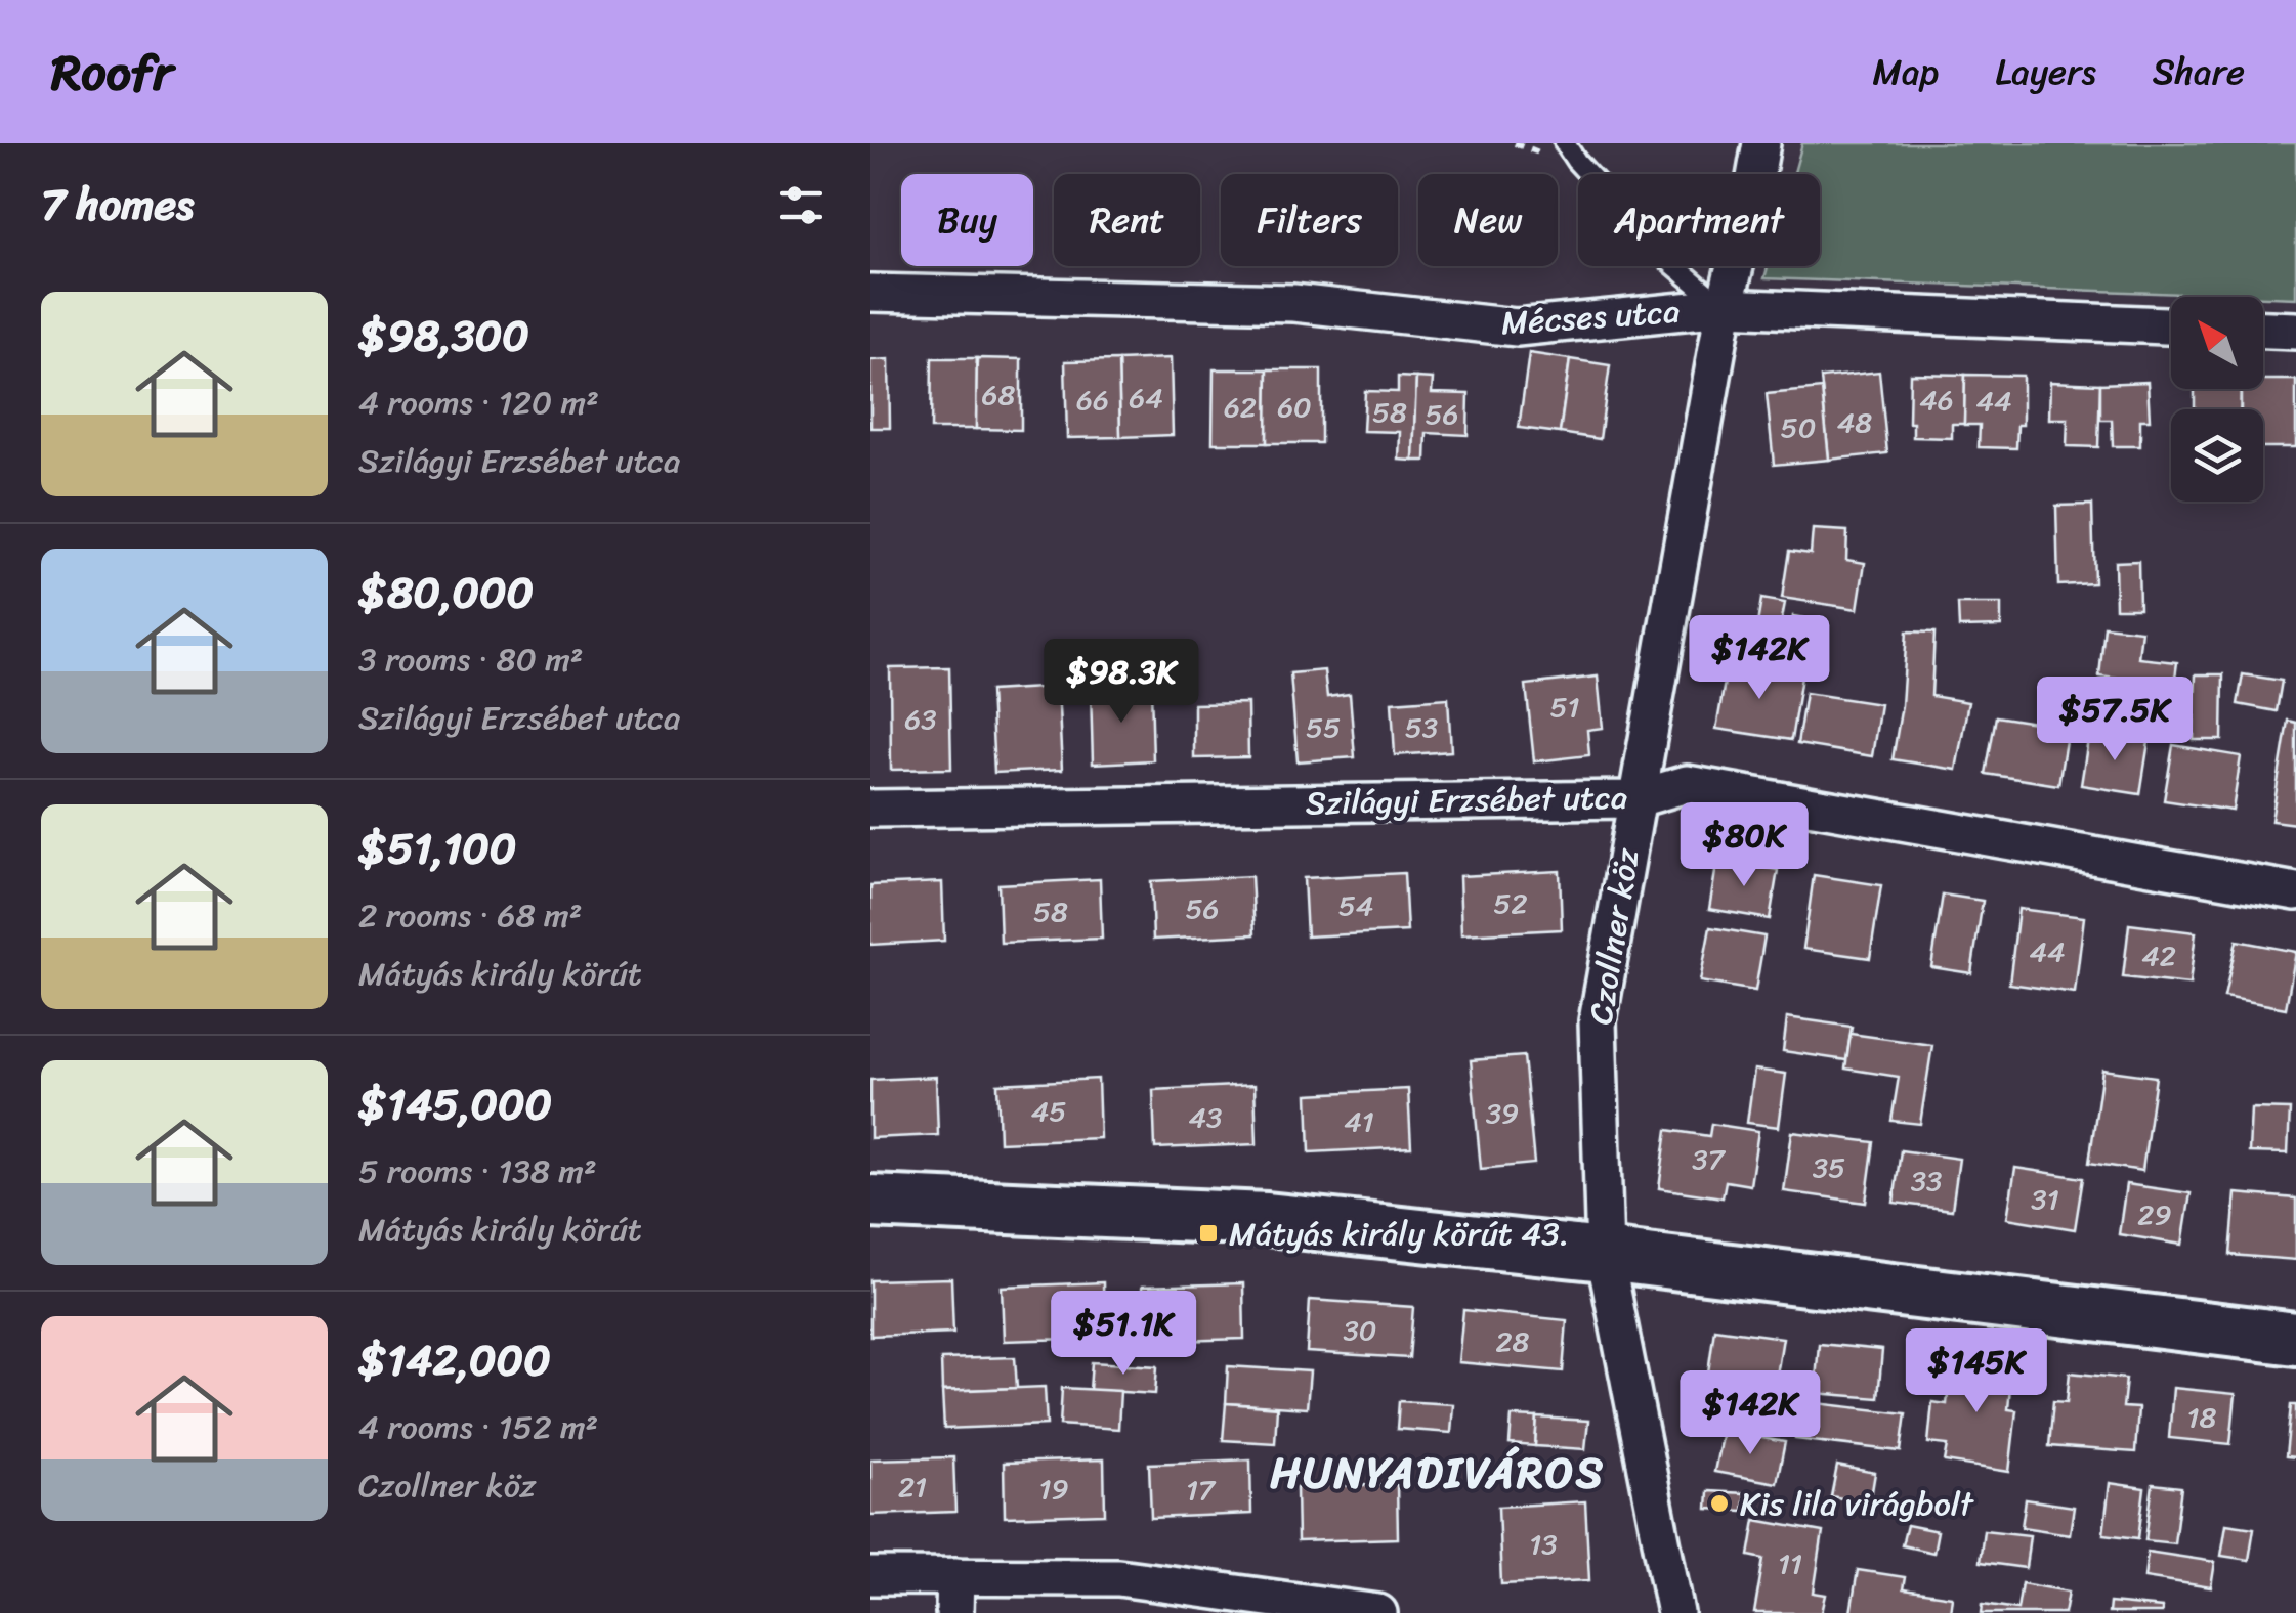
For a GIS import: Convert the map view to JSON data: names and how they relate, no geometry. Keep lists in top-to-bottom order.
{
  "streets": {
    "street": ["Mécses utca", "Szilágyi Erzsébet utca", "Czollner köz"]
  },
  "crossings": [
    ["Mécses utca", "Czollner köz"],
    ["Szilágyi Erzsébet utca", "Czollner köz"]
  ],
  "districts": ["HUNYADIVÁROS"],
  "places": {
    "transit": ["Mátyás király körút 43."],
    "other": ["Kis lila virágbolt"]
  },
  "house_numbers": [
    "68",
    "64",
    "66",
    "46",
    "44",
    "62",
    "60",
    "58",
    "56",
    "48",
    "50",
    "51",
    "63",
    "55",
    "53",
    "52",
    "54",
    "56",
    "58",
    "44",
    "42",
    "45",
    "39",
    "43",
    "41",
    "37",
    "35",
    "33",
    "31",
    "29",
    "30",
    "28",
    "18",
    "21",
    "19",
    "17",
    "13",
    "11"
  ],
  "north": "top left",
  "page": {
    "header": "Roofr",
    "nav": ["Map", "Layers", "Share"],
    "heading": "7 homes",
    "chip": [
      "Buy",
      "Rent",
      "Filters",
      "New",
      "Apartment"
    ],
    "list": [
      {
        "name": "$98,300",
        "note": "4 rooms · 120 m² · Szilágyi Erzsébet utca"
      },
      {
        "name": "$80,000",
        "note": "3 rooms · 80 m² · Szilágyi Erzsébet utca"
      },
      {
        "name": "$51,100",
        "note": "2 rooms · 68 m² · Mátyás király körút"
      },
      {
        "name": "$145,000",
        "note": "5 rooms · 138 m² · Mátyás király körút"
      },
      {
        "name": "$142,000",
        "note": "4 rooms · 152 m² · Czollner köz"
      }
    ],
    "price": [
      "$142K",
      "$98.3K",
      "$57.5K",
      "$80K",
      "$51.1K",
      "$145K",
      "$142K"
    ]
  }
}
